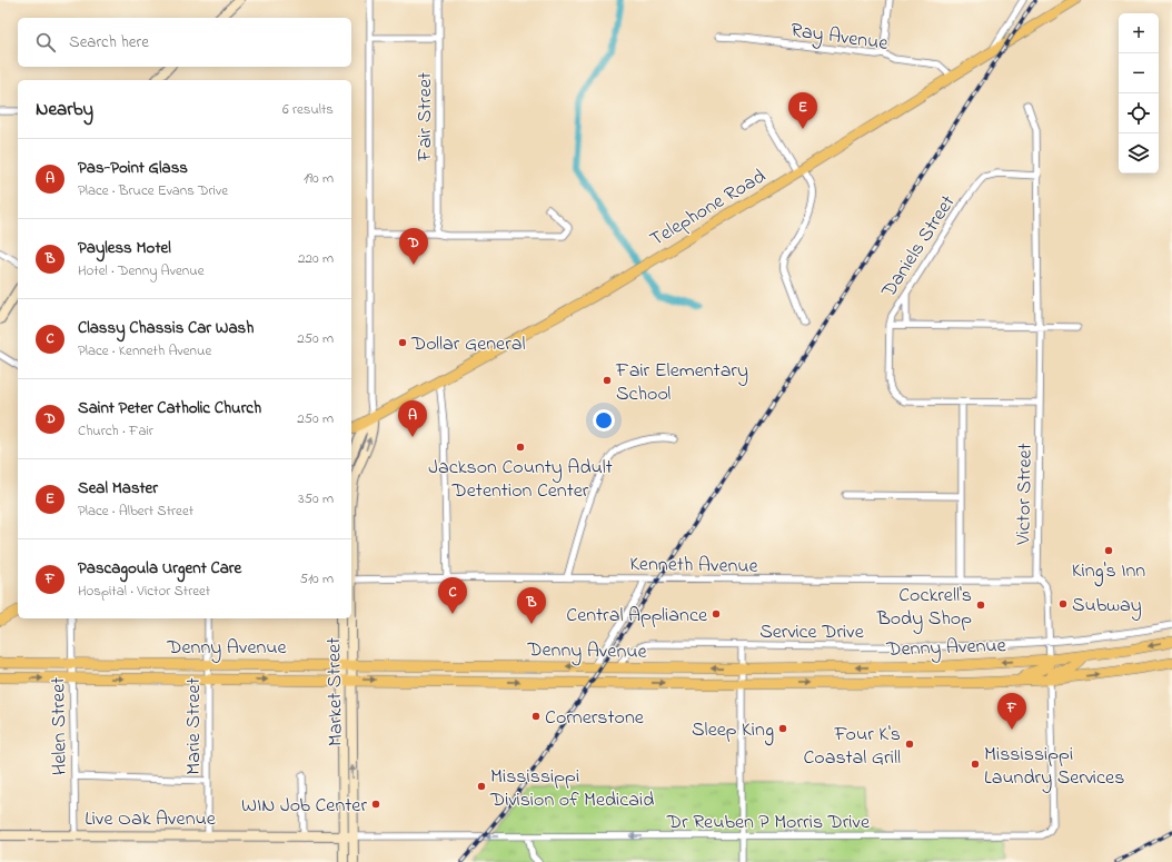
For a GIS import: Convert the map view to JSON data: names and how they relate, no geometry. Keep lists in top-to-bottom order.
{
  "streets": {
    "main road": [
      "Telephone Road",
      "Denny Avenue",
      "Market Street",
      "Live Oak Avenue"
    ],
    "street": [
      "Ray Avenue",
      "Fair Street",
      "Daniels Street",
      "Victor Street",
      "Kenneth Avenue",
      "Service Drive",
      "Helen Street",
      "Marie Street",
      "Dr Reuben P Morris Drive"
    ]
  },
  "crossings": [
    ["Ray Avenue", "Telephone Road"],
    ["Telephone Road", "Market Street"],
    ["Daniels Street", "Victor Street"],
    ["Victor Street", "Kenneth Avenue"],
    ["Victor Street", "Service Drive"],
    ["Victor Street", "Denny Avenue"],
    ["Service Drive", "Denny Avenue"],
    ["Denny Avenue", "Market Street"],
    ["Denny Avenue", "Helen Street"],
    ["Denny Avenue", "Marie Street"],
    ["Denny Avenue", "Dr Reuben P Morris Drive"],
    ["Market Street", "Live Oak Avenue"],
    ["Market Street", "Dr Reuben P Morris Drive"],
    ["Helen Street", "Live Oak Avenue"],
    ["Marie Street", "Live Oak Avenue"],
    ["Live Oak Avenue", "Dr Reuben P Morris Drive"]
  ],
  "one_way": ["Dr Reuben P Morris Drive"],
  "places": [
    "Dollar General",
    "Fair Elementary School",
    "Jackson County Adult Detention Center",
    "King's Inn",
    "Subway",
    "Cockrell's Body Shop",
    "Central Appliance",
    "Cornerstone",
    "Sleep King",
    "Four K's Coastal Grill",
    "Mississippi Laundry Services",
    "Mississippi Division of Medicaid",
    "WIN Job Center"
  ],
  "page": {
    "map_buttons": ["+", "−"],
    "search": "Search here",
    "heading": ["Nearby", "6 results"],
    "pins": [
      "E",
      "D",
      "A",
      "C",
      "B",
      "F"
    ],
    "list": [
      {
        "mark": "A",
        "name": "Pas-Point Glass",
        "note": "Place · Bruce Evans Drive",
        "value": "190 m"
      },
      {
        "mark": "B",
        "name": "Payless Motel",
        "note": "Hotel · Denny Avenue",
        "value": "220 m"
      },
      {
        "mark": "C",
        "name": "Classy Chassis Car Wash",
        "note": "Place · Kenneth Avenue",
        "value": "250 m"
      },
      {
        "mark": "D",
        "name": "Saint Peter Catholic Church",
        "note": "Church · Fair",
        "value": "250 m"
      },
      {
        "mark": "E",
        "name": "Seal Master",
        "note": "Place · Albert Street",
        "value": "350 m"
      },
      {
        "mark": "F",
        "name": "Pascagoula Urgent Care",
        "note": "Hospital · Victor Street",
        "value": "510 m"
      }
    ]
  }
}
